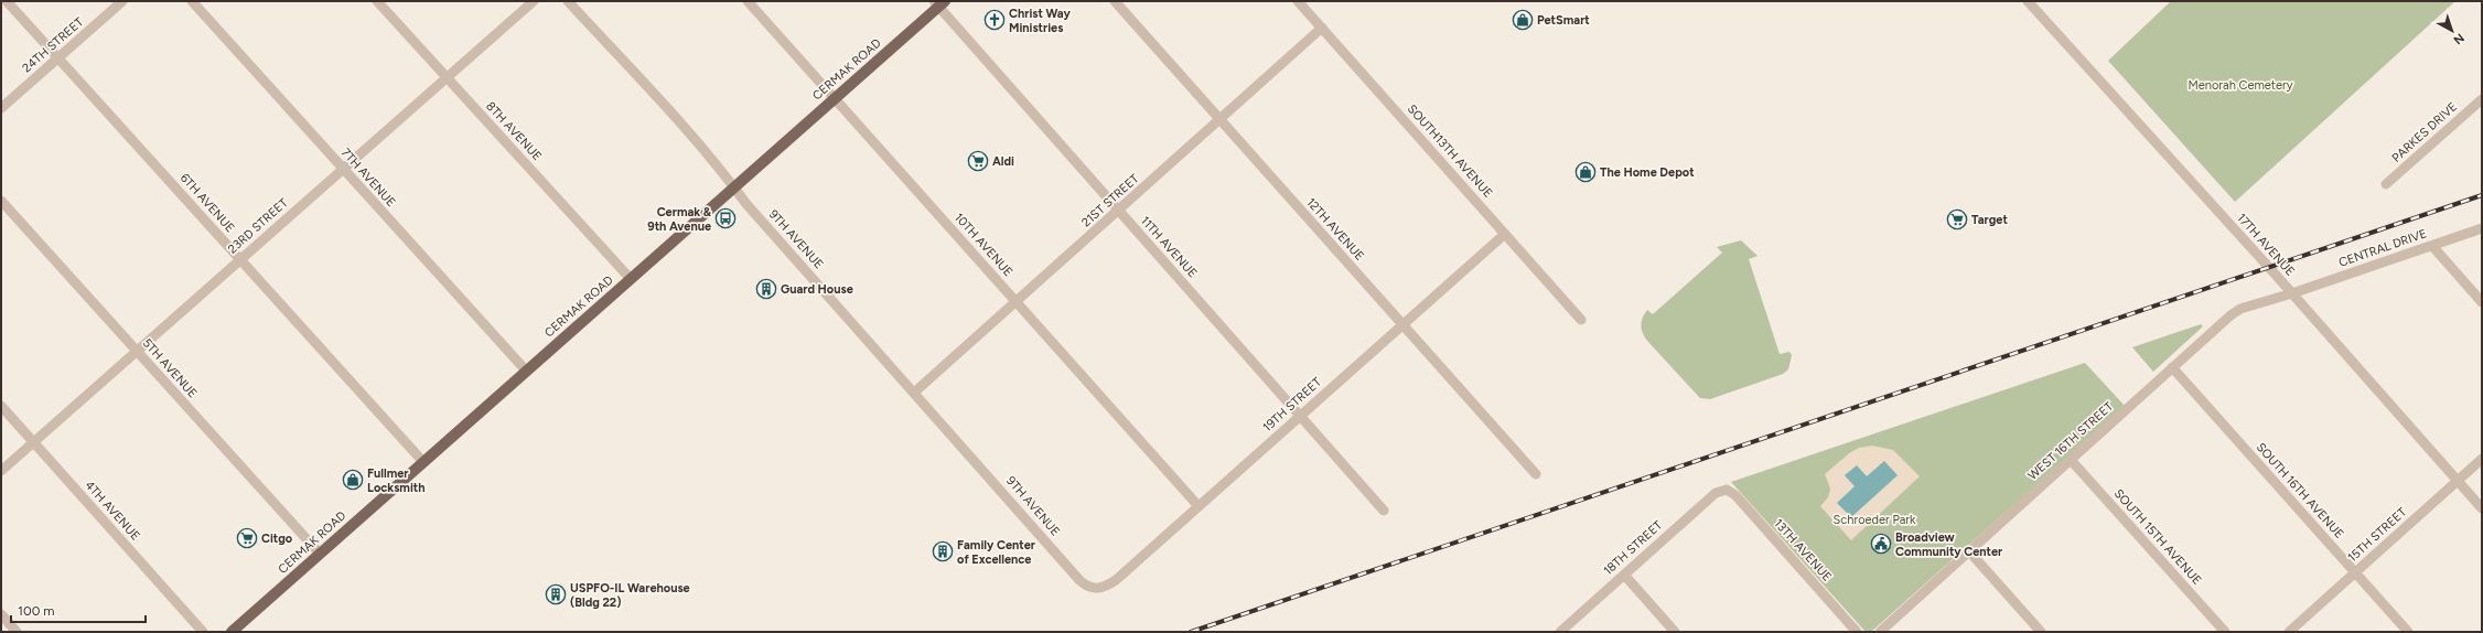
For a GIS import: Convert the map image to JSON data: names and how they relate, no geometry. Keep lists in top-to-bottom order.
{
  "streets": {
    "main road": ["CERMAK ROAD"],
    "street": [
      "24TH STREET",
      "8TH AVENUE",
      "PARKES DRIVE",
      "SOUTH13TH AVENUE",
      "7TH AVENUE",
      "21ST STREET",
      "6TH AVENUE",
      "23RD STREET",
      "12TH AVENUE",
      "9TH AVENUE",
      "10TH AVENUE",
      "17TH AVENUE",
      "11TH AVENUE",
      "CENTRAL DRIVE",
      "5TH AVENUE",
      "19TH STREET",
      "WEST 16TH STREET",
      "SOUTH 16TH AVENUE",
      "4TH AVENUE",
      "15TH STREET",
      "SOUTH 15TH AVENUE",
      "18TH STREET",
      "13TH AVENUE"
    ]
  },
  "crossings": [
    ["24TH STREET", "6TH AVENUE"],
    ["CERMAK ROAD", "8TH AVENUE"],
    ["CERMAK ROAD", "7TH AVENUE"],
    ["CERMAK ROAD", "6TH AVENUE"],
    ["CERMAK ROAD", "9TH AVENUE"],
    ["CERMAK ROAD", "10TH AVENUE"],
    ["CERMAK ROAD", "11TH AVENUE"],
    ["CERMAK ROAD", "5TH AVENUE"],
    ["8TH AVENUE", "23RD STREET"],
    ["SOUTH13TH AVENUE", "21ST STREET"],
    ["SOUTH13TH AVENUE", "19TH STREET"],
    ["7TH AVENUE", "23RD STREET"],
    ["21ST STREET", "12TH AVENUE"],
    ["21ST STREET", "9TH AVENUE"],
    ["21ST STREET", "10TH AVENUE"],
    ["21ST STREET", "11TH AVENUE"],
    ["6TH AVENUE", "23RD STREET"],
    ["23RD STREET", "5TH AVENUE"],
    ["23RD STREET", "4TH AVENUE"],
    ["12TH AVENUE", "19TH STREET"],
    ["9TH AVENUE", "19TH STREET"],
    ["10TH AVENUE", "19TH STREET"],
    ["17TH AVENUE", "CENTRAL DRIVE"],
    ["17TH AVENUE", "WEST 16TH STREET"],
    ["17TH AVENUE", "15TH STREET"],
    ["11TH AVENUE", "19TH STREET"],
    ["CENTRAL DRIVE", "WEST 16TH STREET"],
    ["WEST 16TH STREET", "SOUTH 16TH AVENUE"],
    ["WEST 16TH STREET", "SOUTH 15TH AVENUE"],
    ["SOUTH 16TH AVENUE", "15TH STREET"],
    ["18TH STREET", "13TH AVENUE"]
  ],
  "parks": ["Menorah Cemetery", "Schroeder Park"],
  "places": {
    "church": ["Christ Way Ministries"],
    "shop": ["PetSmart", "The Home Depot", "Fullmer Locksmith"],
    "supermarket": ["Aldi", "Target", "Citgo"],
    "bus stop": ["Cermak & 9th Avenue"],
    "building": ["Guard House", "Family Center of Excellence", "USPFO-IL Warehouse (Bldg 22)"],
    "public building": ["Broadview Community Center"]
  },
  "scale_bar": "100 m",
  "north": "bottom right"
}
